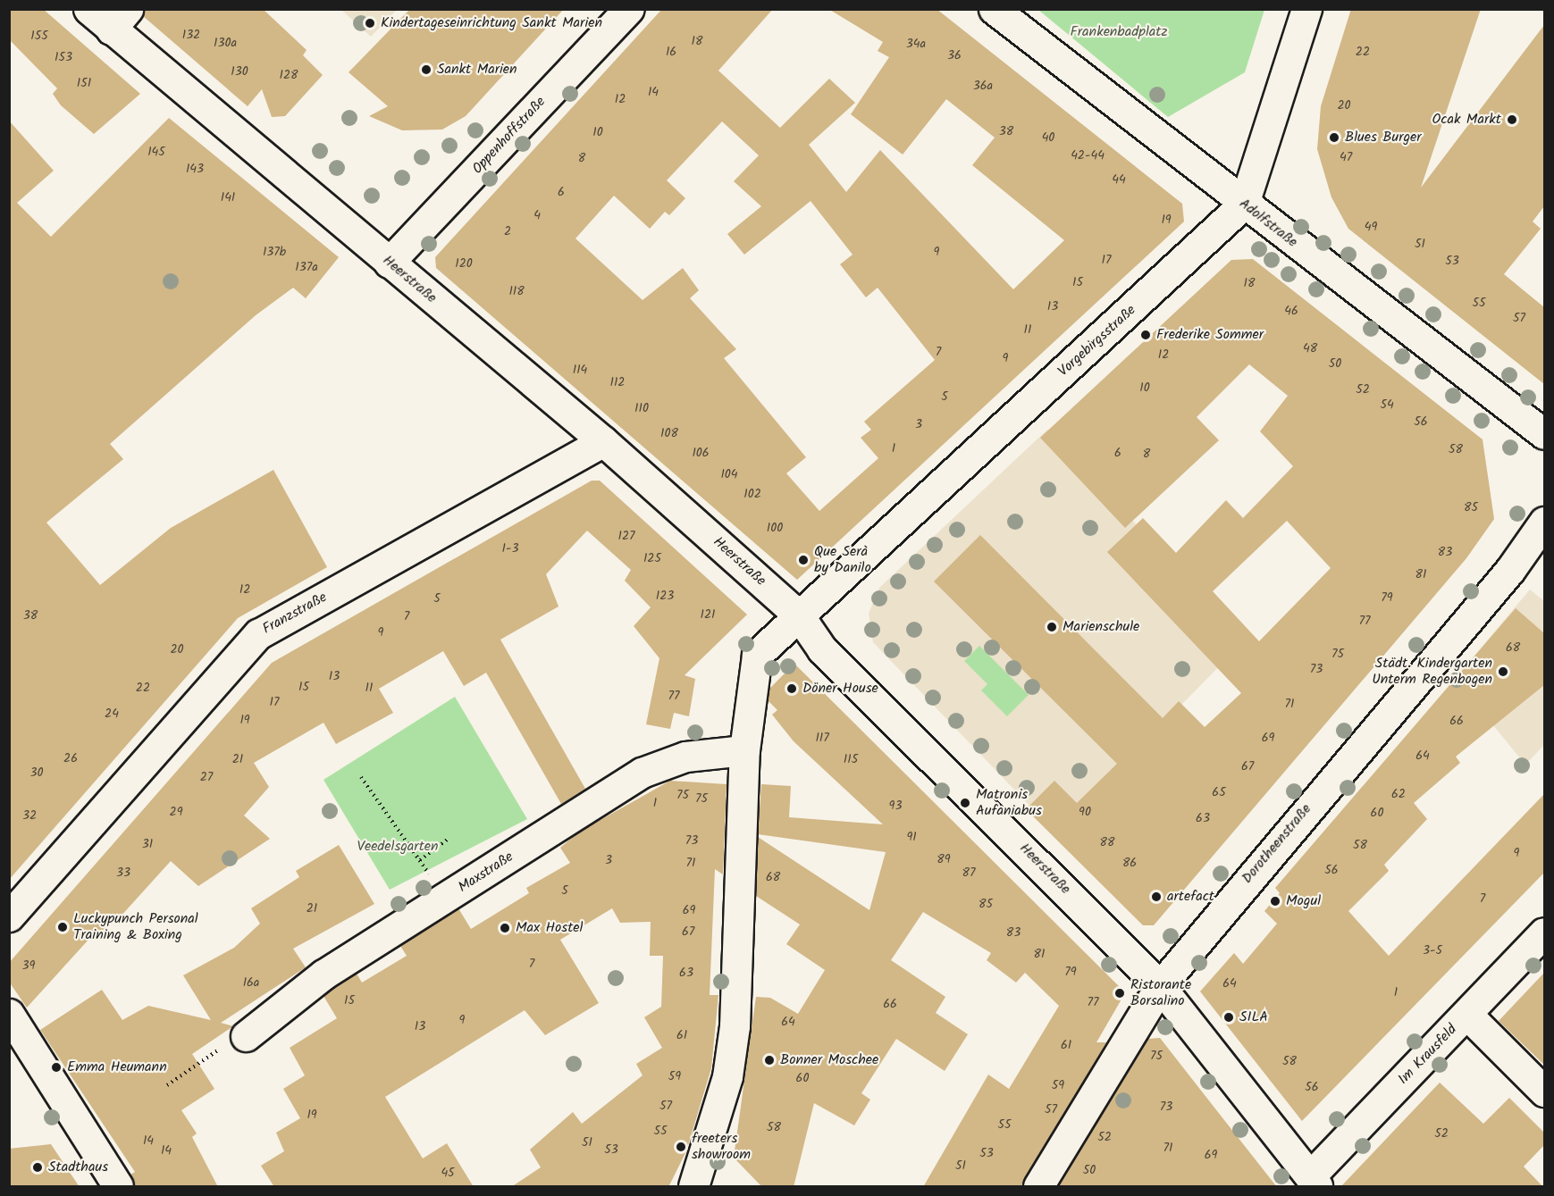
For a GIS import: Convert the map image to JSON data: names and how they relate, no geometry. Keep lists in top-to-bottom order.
{
  "streets": {
    "street": [
      "Oppenhoffstraße",
      "Adolfstraße",
      "Heerstraße",
      "Vorgebirgsstraße",
      "Franzstraße",
      "Dorotheenstraße",
      "Maxstraße",
      "Im Krausfeld"
    ]
  },
  "crossings": [
    ["Oppenhoffstraße", "Heerstraße"],
    ["Adolfstraße", "Vorgebirgsstraße"],
    ["Heerstraße", "Vorgebirgsstraße"],
    ["Heerstraße", "Franzstraße"],
    ["Heerstraße", "Dorotheenstraße"],
    ["Heerstraße", "Im Krausfeld"]
  ],
  "parks": ["Frankenbadplatz", "Veedelsgarten"],
  "places": [
    "Kindertageseinrichtung Sankt Marien",
    "Sankt Marien",
    "Ocak Markt",
    "Blues Burger",
    "Frederike Sommer",
    "Que Serà by Danilo",
    "Marienschule",
    "Städt. Kindergarten Unterm Regenbogen",
    "Döner House",
    "Matronis Aufaniabus",
    "artefact",
    "Mogul",
    "Luckypunch Personal Training & Boxing",
    "Max Hostel",
    "Ristorante Borsalino",
    "SILA",
    "Bonner Moschee",
    "Emma Heumann",
    "freeters showroom",
    "Stadthaus"
  ],
  "house_numbers": [
    "132",
    "155",
    "18",
    "130a",
    "34a",
    "16",
    "22",
    "36",
    "153",
    "130",
    "128",
    "151",
    "36a",
    "14",
    "12",
    "20",
    "38",
    "10",
    "40",
    "145",
    "42-44",
    "47",
    "8",
    "143",
    "44",
    "6",
    "141",
    "4",
    "19",
    "49",
    "2",
    "51",
    "137b",
    "9",
    "17",
    "53",
    "120",
    "137a",
    "15",
    "18",
    "118",
    "55",
    "13",
    "46",
    "57",
    "11",
    "48",
    "7",
    "12",
    "9",
    "50",
    "114",
    "112",
    "10",
    "52",
    "5",
    "54",
    "110",
    "56",
    "3",
    "108",
    "1",
    "58",
    "106",
    "6",
    "8",
    "104",
    "102",
    "85",
    "100",
    "127",
    "1-3",
    "83",
    "125",
    "81",
    "12",
    "123",
    "79",
    "5",
    "121",
    "38",
    "7",
    "77",
    "9",
    "68",
    "20",
    "75",
    "73",
    "13",
    "15",
    "22",
    "11",
    "77",
    "17",
    "71",
    "24",
    "19",
    "66",
    "117",
    "69",
    "64",
    "26",
    "21",
    "115",
    "67",
    "30",
    "27",
    "65",
    "62",
    "75",
    "75",
    "1",
    "93",
    "29",
    "90",
    "60",
    "32",
    "63",
    "91",
    "73",
    "88",
    "31",
    "58",
    "9",
    "89",
    "3",
    "71",
    "86",
    "56",
    "33",
    "87",
    "68",
    "5",
    "7",
    "85",
    "21",
    "69",
    "67",
    "83",
    "3-5",
    "81",
    "7",
    "39",
    "79",
    "63",
    "16a",
    "64",
    "1",
    "15",
    "77",
    "66",
    "9",
    "64",
    "13",
    "61",
    "61",
    "75",
    "58",
    "59",
    "60",
    "59",
    "56",
    "57",
    "73",
    "57",
    "19",
    "55",
    "58",
    "55",
    "52",
    "52",
    "14",
    "51",
    "71",
    "53",
    "14",
    "53",
    "69",
    "51",
    "50",
    "45"
  ]
}
